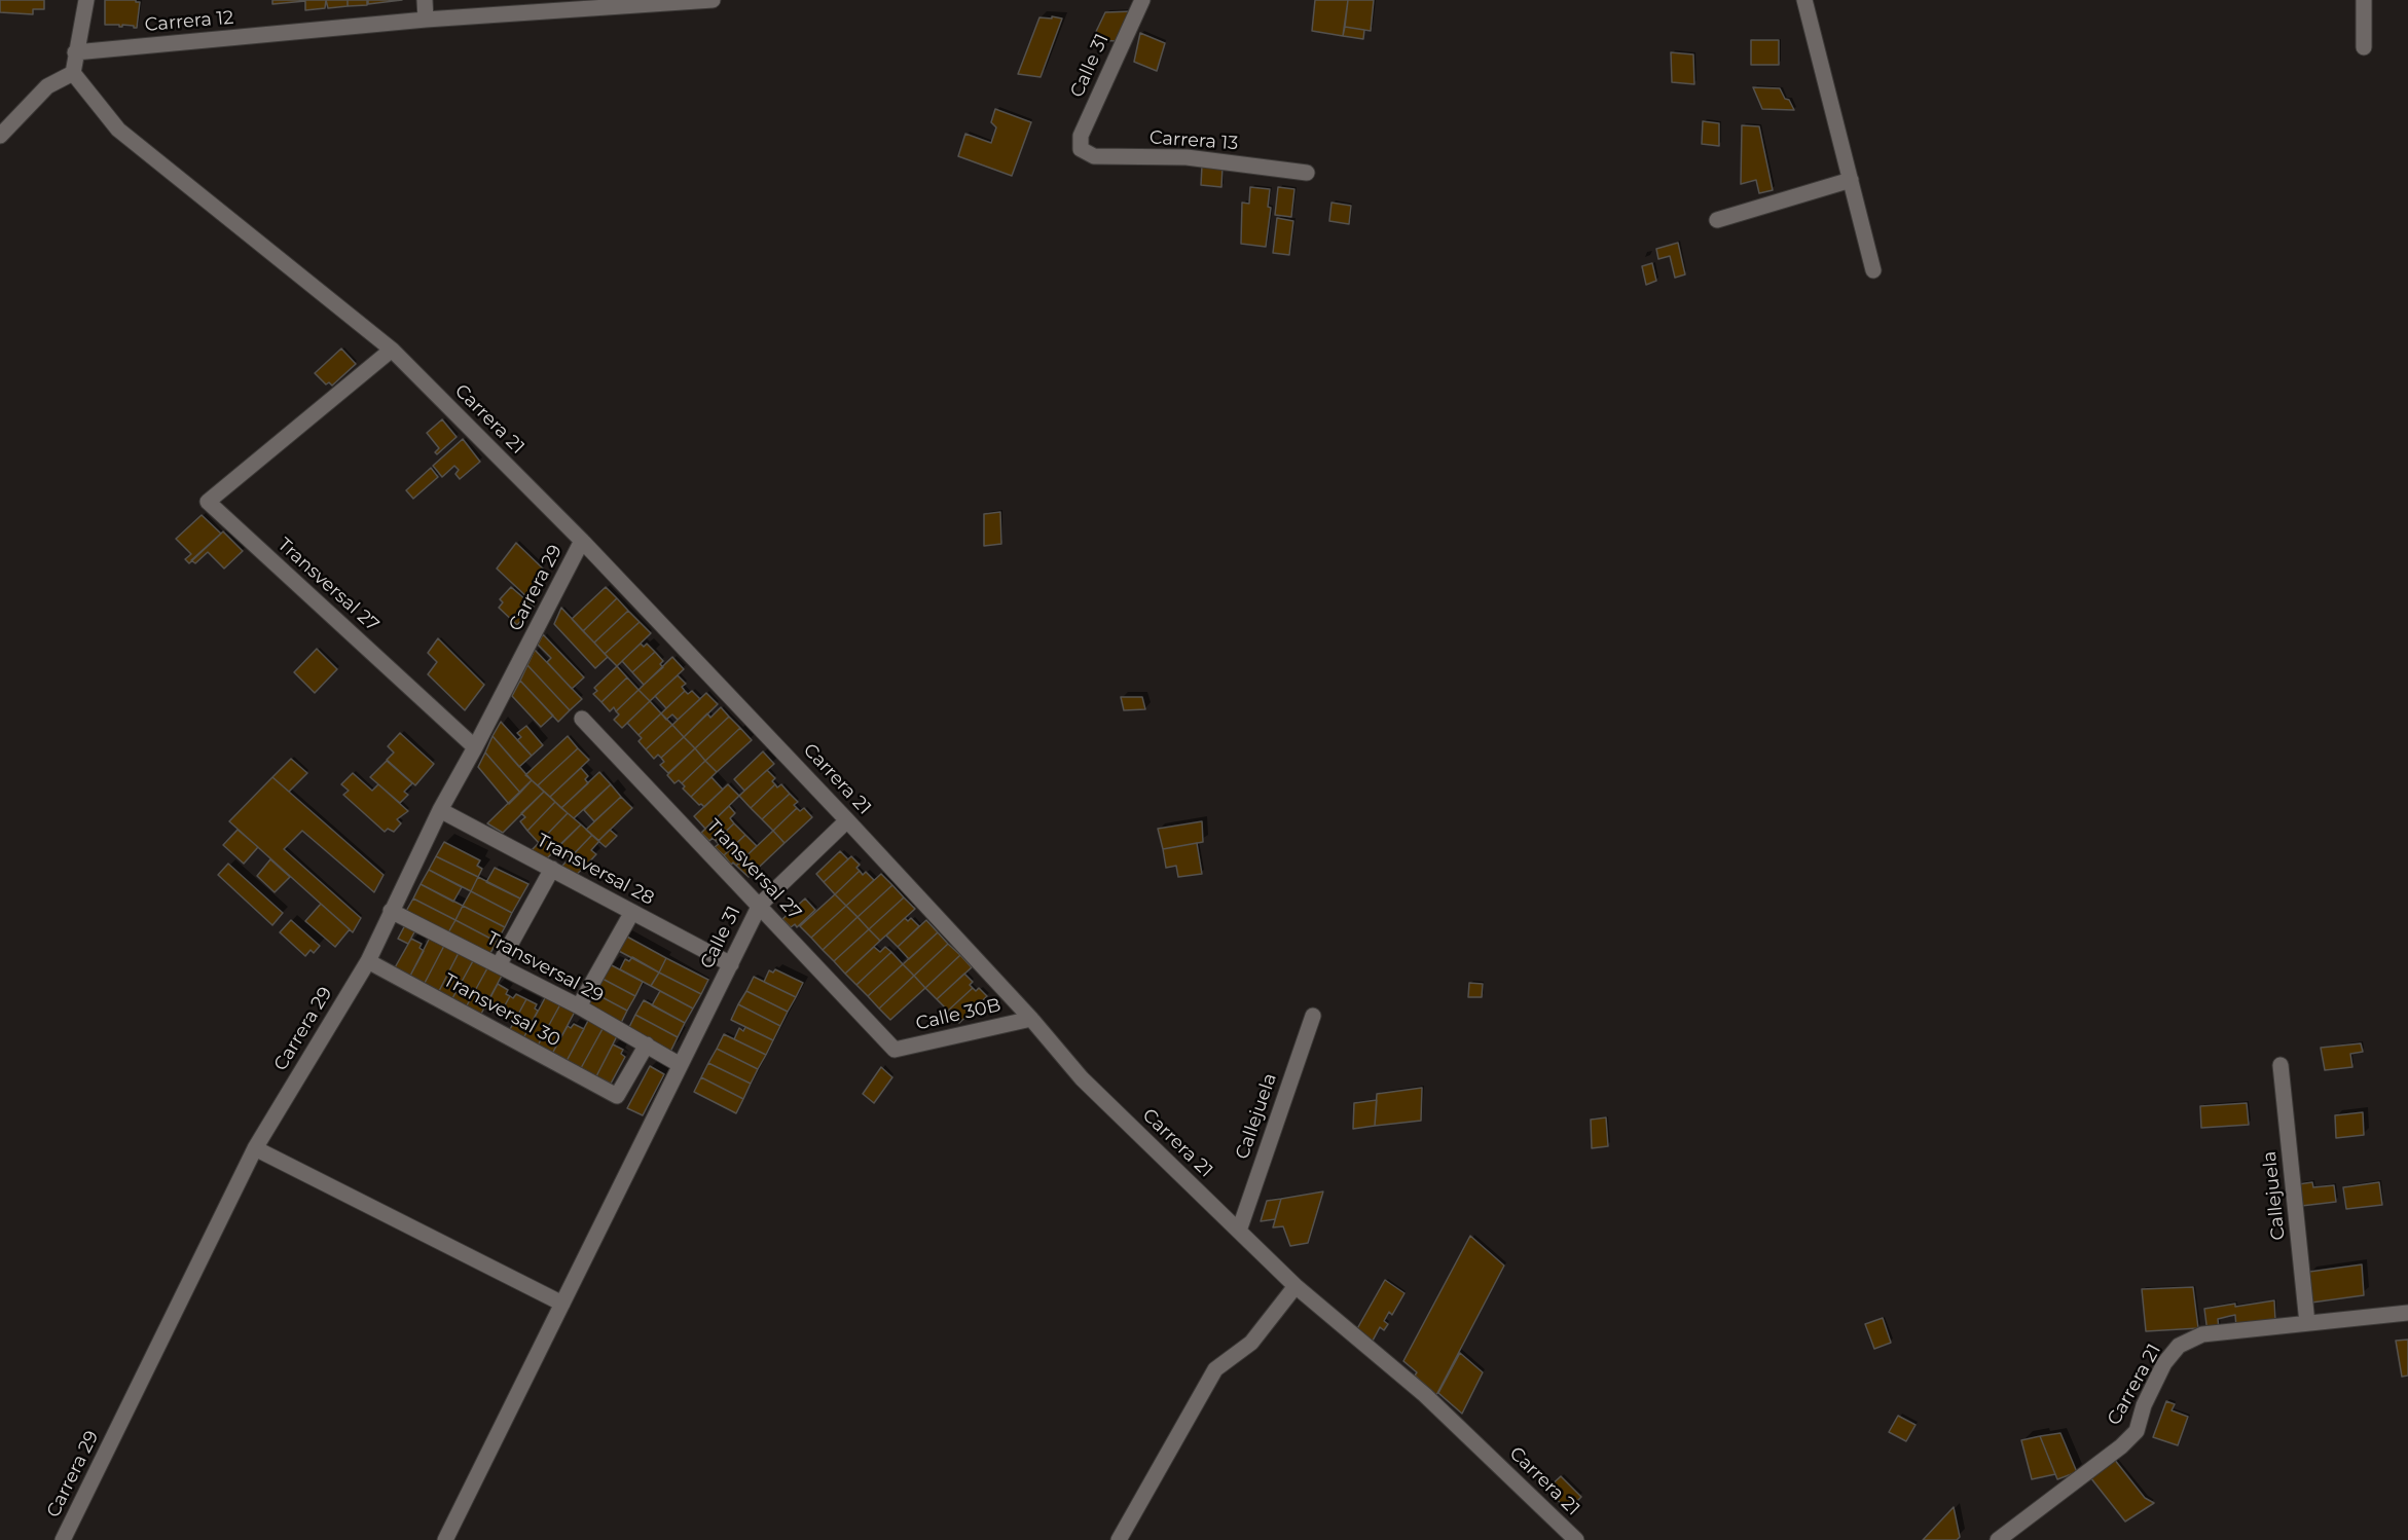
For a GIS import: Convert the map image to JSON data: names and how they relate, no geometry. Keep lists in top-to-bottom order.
{
  "streets": {
    "street": [
      "Carrera 12",
      "Calle 31",
      "Carrera 13",
      "Carrera 21",
      "Transversal 27",
      "Carrera 29",
      "Transversal 28",
      "Transversal 29",
      "Transversal 30",
      "Calle 30B",
      "Callejuela"
    ]
  },
  "crossings": [
    ["Calle 31", "Carrera 13"],
    ["Calle 31", "Carrera 21"],
    ["Calle 31", "Transversal 27"],
    ["Calle 31", "Transversal 28"],
    ["Calle 31", "Transversal 29"],
    ["Carrera 21", "Transversal 27"],
    ["Carrera 21", "Carrera 29"],
    ["Carrera 21", "Calle 30B"],
    ["Carrera 21", "Callejuela"],
    ["Transversal 27", "Carrera 29"],
    ["Transversal 27", "Calle 30B"],
    ["Carrera 29", "Transversal 28"],
    ["Carrera 29", "Transversal 29"],
    ["Carrera 29", "Transversal 30"],
    ["Transversal 29", "Transversal 30"]
  ]
}
